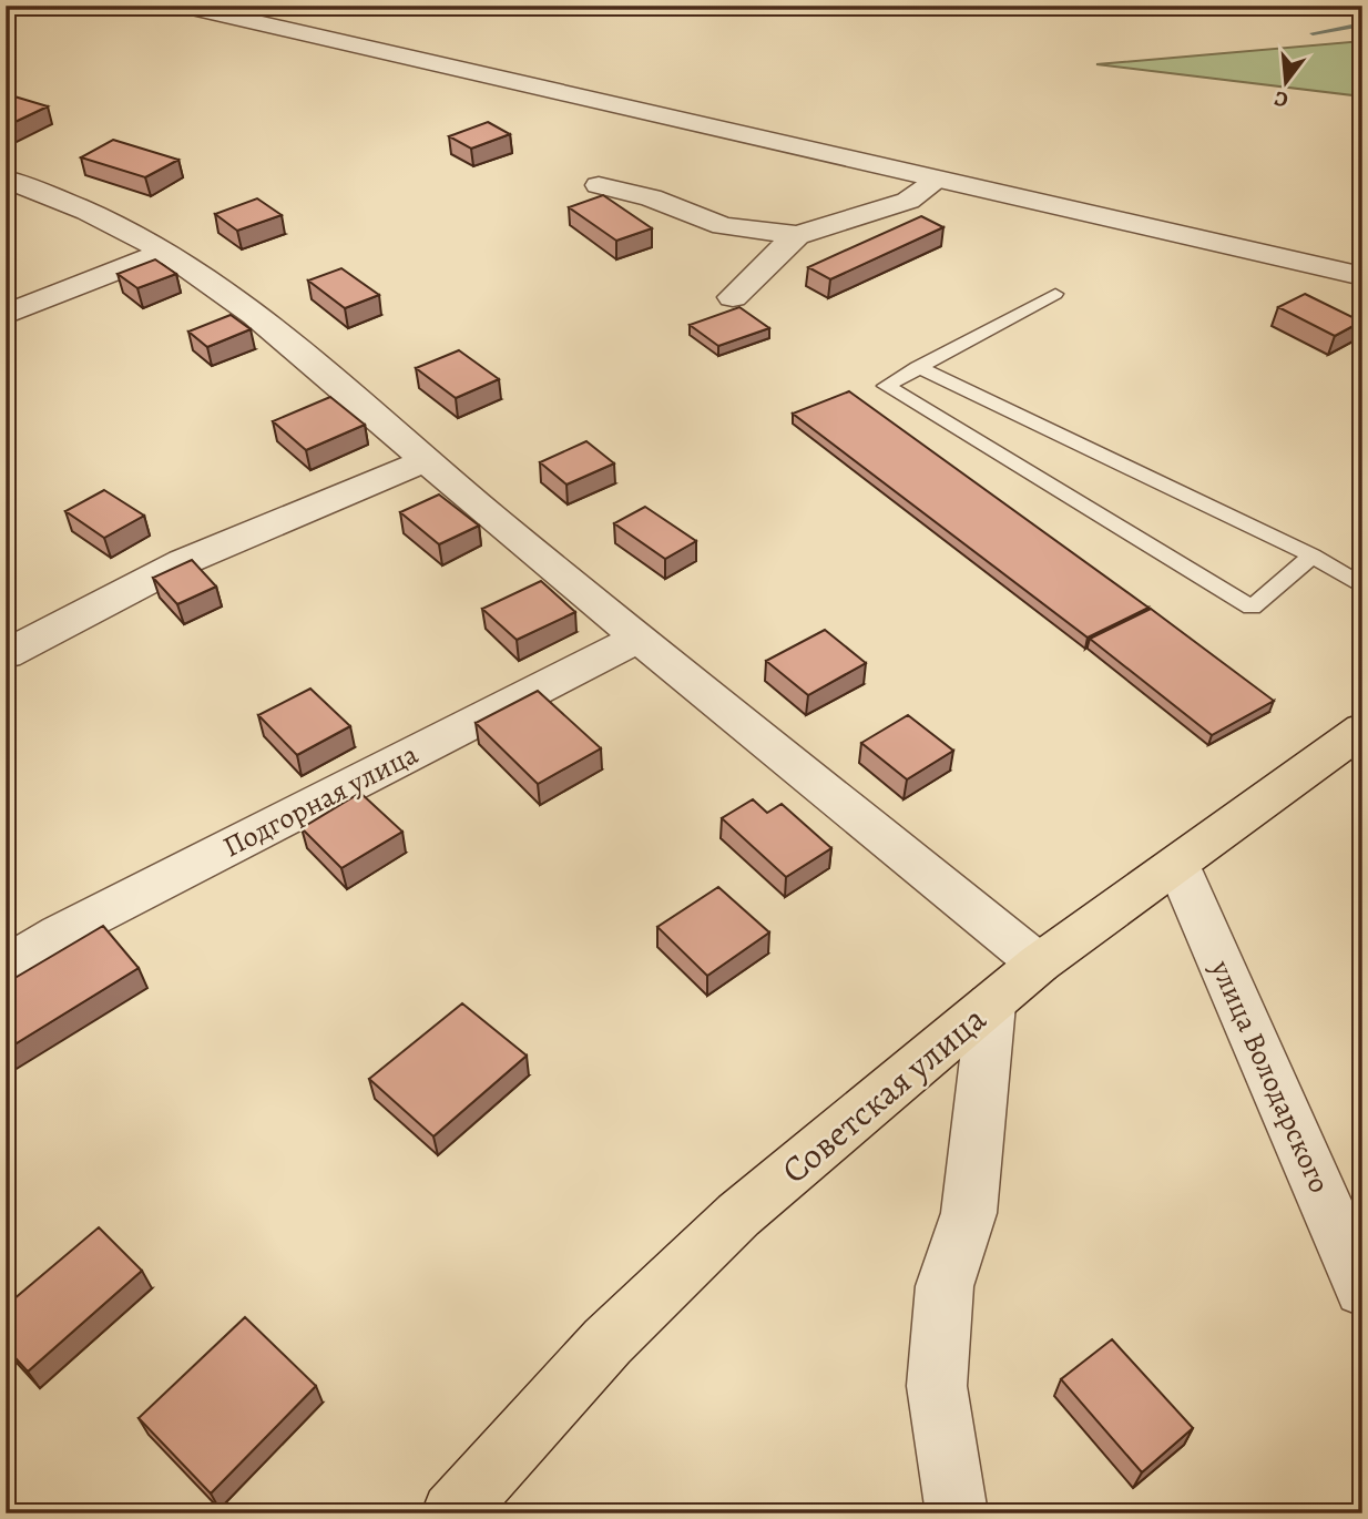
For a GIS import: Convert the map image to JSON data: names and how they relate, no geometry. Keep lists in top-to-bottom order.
{
  "streets": {
    "main road": ["Советская улица"],
    "street": ["Подгорная улица", "улица Володарского"]
  },
  "crossings": [
    ["улица Володарского", "Советская улица"]
  ],
  "north": "bottom"
}
